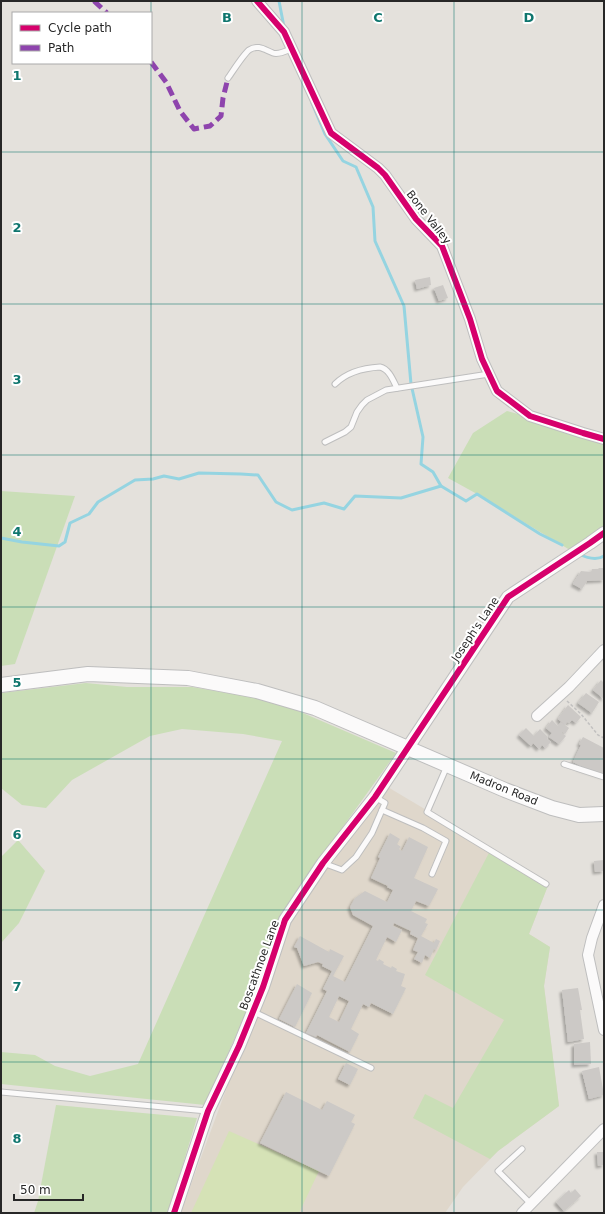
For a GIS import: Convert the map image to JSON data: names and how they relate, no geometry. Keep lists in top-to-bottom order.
{
  "streets": {
    "main road": ["Madron Road"],
    "street": ["Bone Valley", "Joseph's Lane", "Boscathnoe Lane"]
  },
  "crossings": [
    ["Joseph's Lane", "Madron Road"],
    ["Joseph's Lane", "Boscathnoe Lane"],
    ["Madron Road", "Boscathnoe Lane"]
  ],
  "legend": ["Cycle path", "Path"],
  "scale_bar": "50 m",
  "grid": {
    "columns": ["B", "C", "D"],
    "rows": [
      "1",
      "2",
      "3",
      "4",
      "5",
      "6",
      "7",
      "8"
    ]
  }
}
